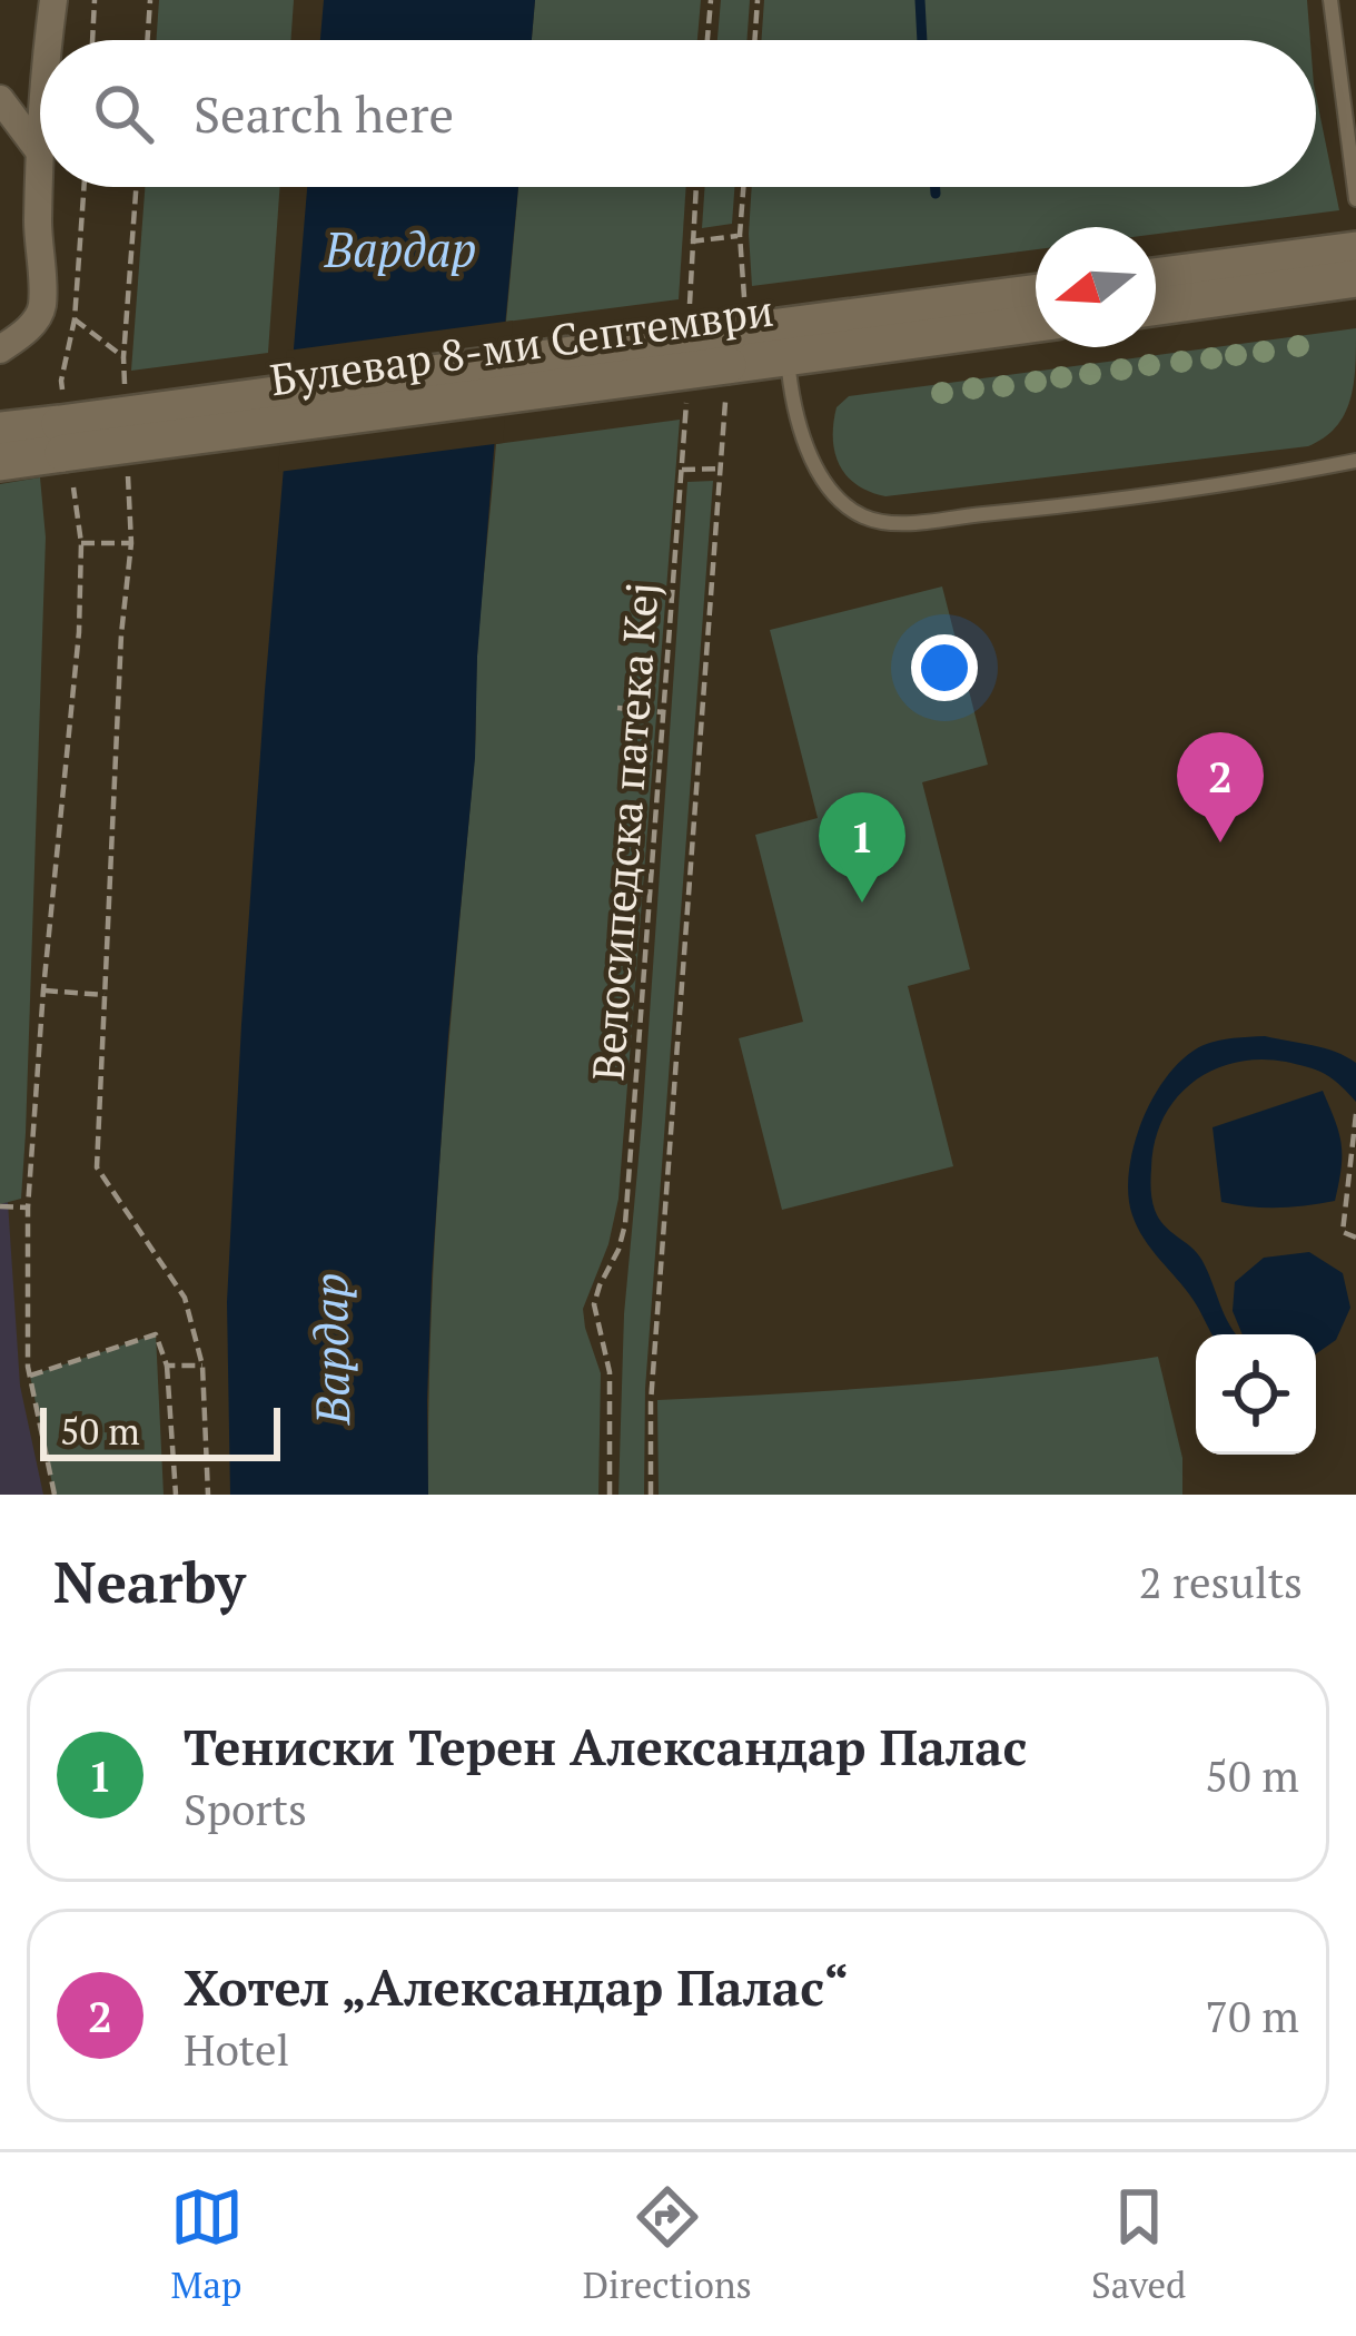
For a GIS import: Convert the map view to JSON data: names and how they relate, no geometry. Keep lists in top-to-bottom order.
{
  "streets": {
    "street": ["Булевар 8-ми Септември"],
    "path": ["Велосипедска патека Кеј"]
  },
  "water": ["Вардар"],
  "scale_bar": "50 m",
  "north": "left",
  "page": {
    "search": "Search here",
    "pins": ["2", "1"],
    "scale": "50 m",
    "heading": ["Nearby", "2 results"],
    "list": [
      {
        "mark": "1",
        "name": "Тениски Терен Александар Палас",
        "note": "Sports",
        "value": "50 m"
      },
      {
        "mark": "2",
        "name": "Хотел „Александар Палас“",
        "note": "Hotel",
        "value": "70 m"
      }
    ],
    "nav": ["Map", "Directions", "Saved"]
  }
}
